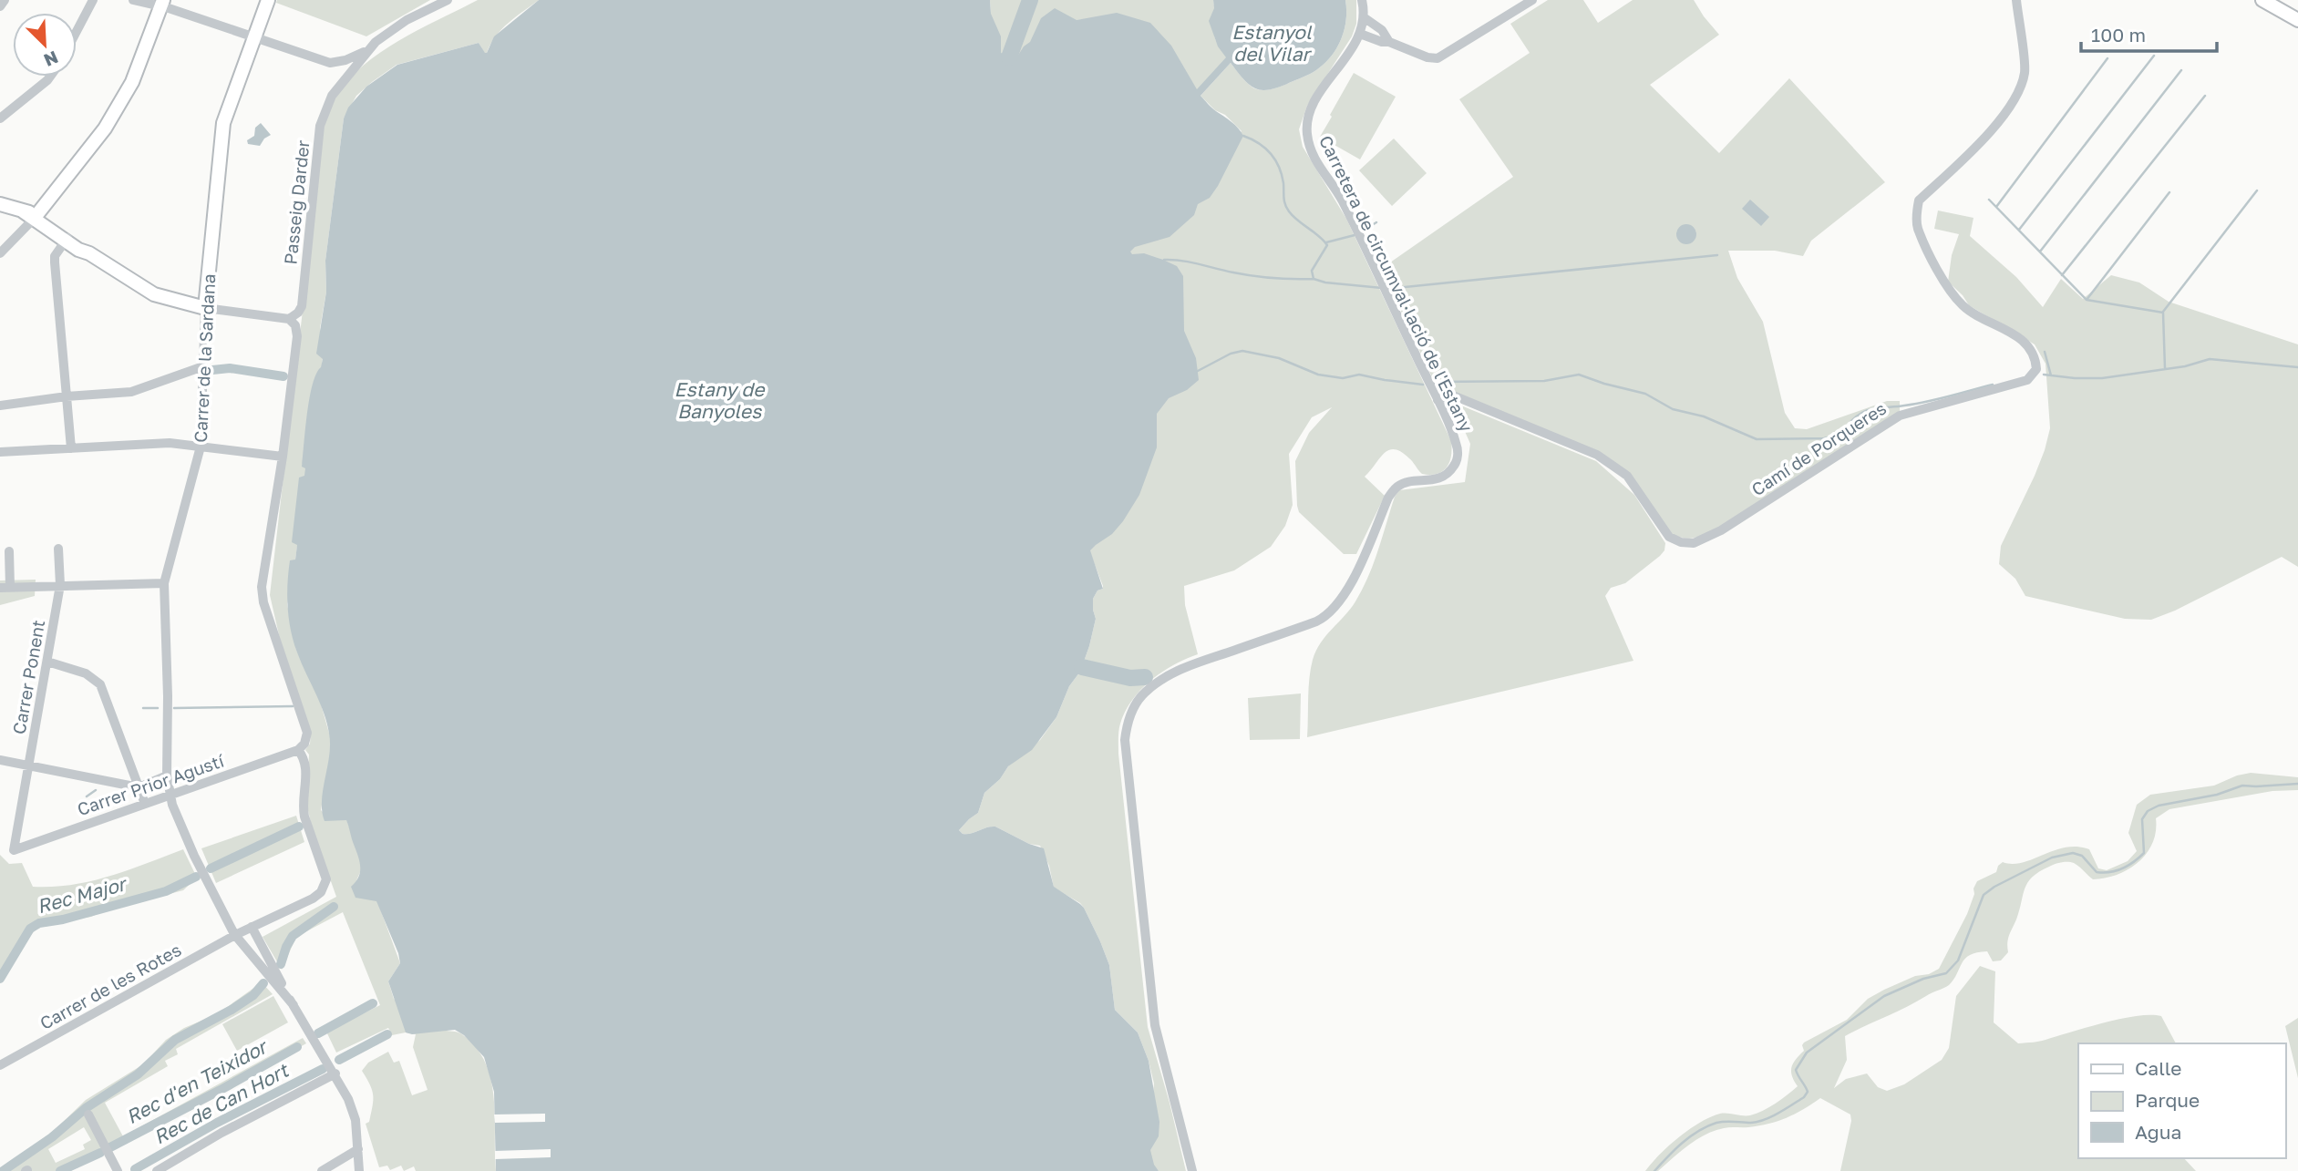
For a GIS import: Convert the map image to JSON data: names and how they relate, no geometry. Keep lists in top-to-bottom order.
{
  "streets": {
    "main road": ["Carrer de la Sardana"],
    "street": [
      "Passeig Darder",
      "Carretera de circumval·lació de l'Estany",
      "Camí de Porqueres",
      "Carrer Ponent",
      "Carrer Prior Agustí",
      "Carrer de les Rotes"
    ]
  },
  "crossings": [
    ["Carretera de circumval·lació de l'Estany", "Camí de Porqueres"],
    ["Carrer de la Sardana", "Carrer Prior Agustí"],
    ["Carrer de la Sardana", "Carrer de les Rotes"],
    ["Carrer Ponent", "Carrer Prior Agustí"],
    ["Carrer Prior Agustí", "Carrer de les Rotes"]
  ],
  "water": [
    "Estanyol del Vilar",
    "Estany de Banyoles",
    "Rec Major",
    "Rec d'en Teixidor",
    "Rec de Can Hort"
  ],
  "legend": ["Calle", "Parque", "Agua"],
  "scale_bar": "100 m",
  "north": "bottom right"
}
